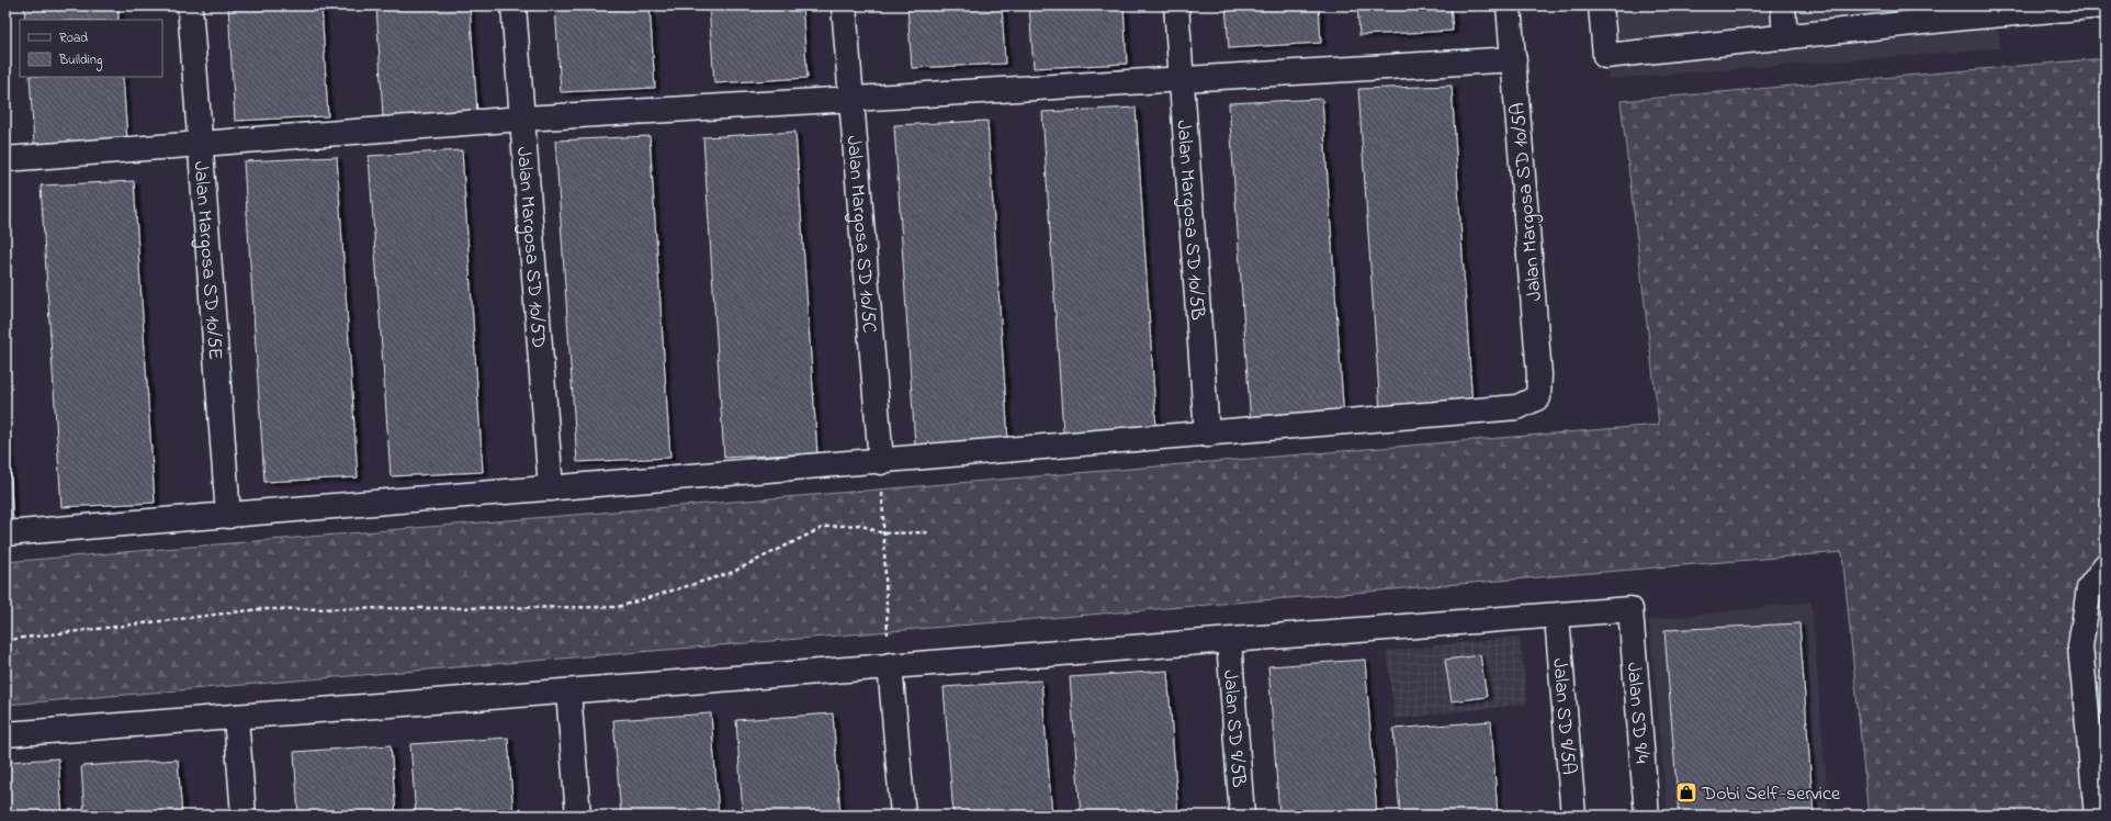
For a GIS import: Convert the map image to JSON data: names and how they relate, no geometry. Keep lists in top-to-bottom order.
{
  "streets": {
    "street": [
      "Jalan Margosa SD 10/5A",
      "Jalan Margosa SD 10/5B",
      "Jalan Margosa SD 10/5C",
      "Jalan Margosa SD 10/5D",
      "Jalan Margosa SD 10/5E",
      "Jalan SD 9/4",
      "Jalan SD 9/5A",
      "Jalan SD 9/5B"
    ]
  },
  "crossings": [
    ["Jalan Margosa SD 10/5A", "Jalan Margosa SD 10/5B"],
    ["Jalan SD 9/4", "Jalan SD 9/5A"]
  ],
  "places": {
    "shop": ["Dobi Self-service"]
  },
  "legend": ["Road", "Building"]
}
